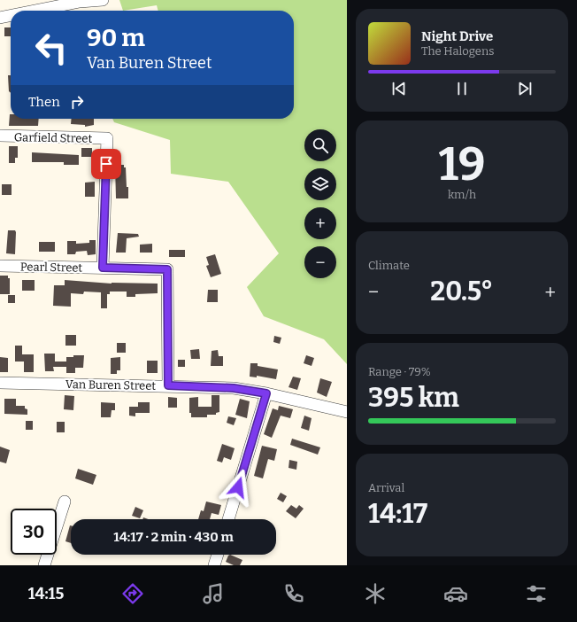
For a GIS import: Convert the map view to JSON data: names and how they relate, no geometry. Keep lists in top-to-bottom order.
{
  "streets": {
    "street": ["Garfield Street", "Pearl Street", "Van Buren Street"]
  },
  "crossings": [
    ["Garfield Street", "Pearl Street"],
    ["Pearl Street", "Van Buren Street"]
  ],
  "page": {
    "turn": ["90 m", "Van Buren Street"],
    "song": ["Night Drive", "The Halogens"],
    "then": "Then",
    "tile": [
      ["19", "km/h"],
      "Climate",
      ["Range · 79%", "395 km"],
      ["Arrival", "14:17"]
    ],
    "map_buttons": ["+", "−"],
    "heat": ["−", "20.5°", "+"],
    "limit": "30",
    "trip": "14:17 · 2 min · 430 m",
    "tabs": "14:15"
  }
}
